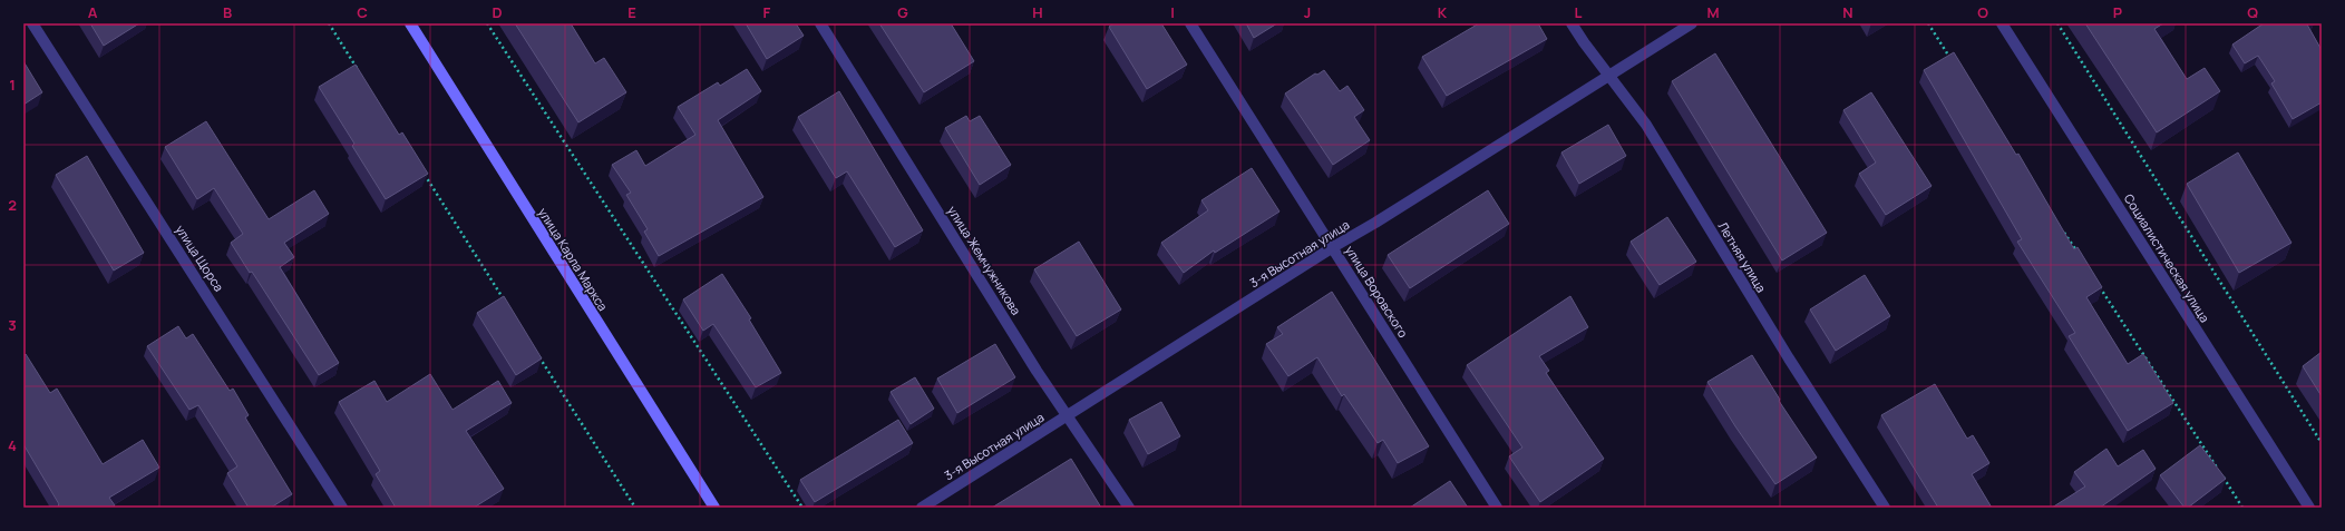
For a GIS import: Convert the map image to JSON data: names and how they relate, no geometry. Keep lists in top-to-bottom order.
{
  "streets": {
    "main road": ["улица Карла Маркса"],
    "street": [
      "3-я Высотная улица",
      "Летняя улица",
      "улица Щорса",
      "Социалистическая улица",
      "улица Жемчужникова",
      "улица Воровского"
    ]
  },
  "crossings": [
    ["3-я Высотная улица", "Летняя улица"],
    ["3-я Высотная улица", "улица Жемчужникова"],
    ["3-я Высотная улица", "улица Воровского"]
  ],
  "grid": {
    "columns": [
      "A",
      "B",
      "C",
      "D",
      "E",
      "F",
      "G",
      "H",
      "I",
      "J",
      "K",
      "L",
      "M",
      "N",
      "O",
      "P",
      "Q"
    ],
    "rows": [
      "1",
      "2",
      "3",
      "4"
    ]
  }
}
